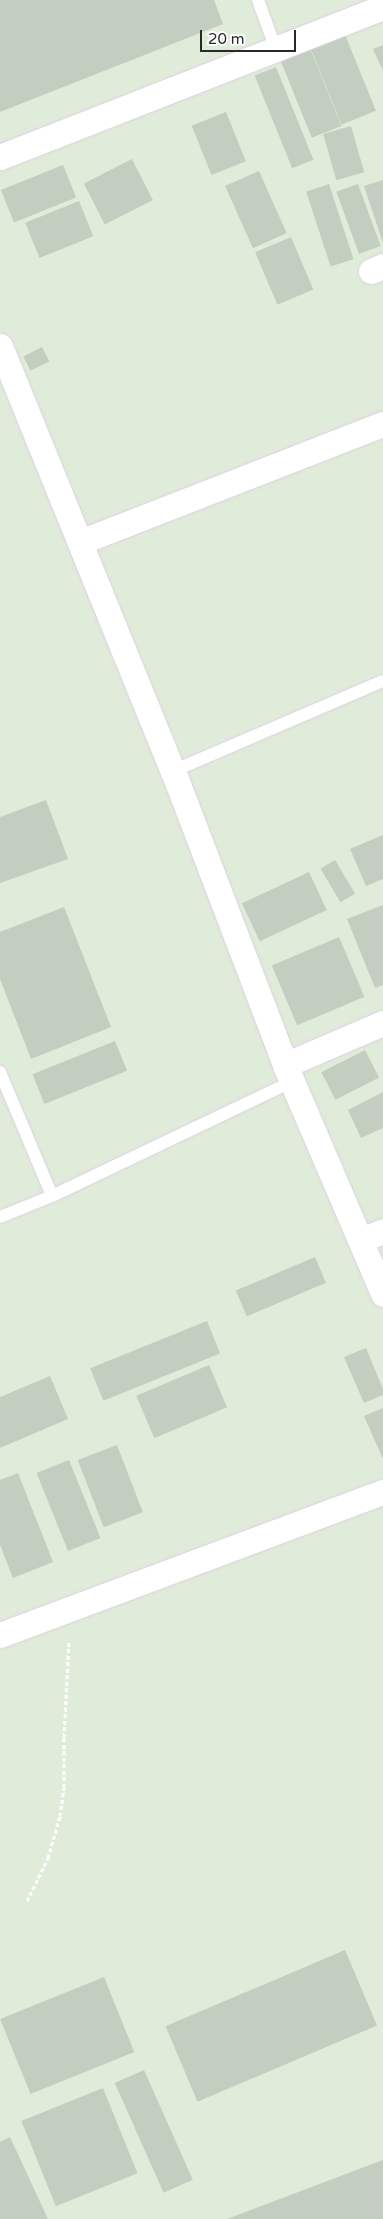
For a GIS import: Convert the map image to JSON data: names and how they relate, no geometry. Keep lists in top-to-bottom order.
{
  "scale_bar": "20 m"
}
